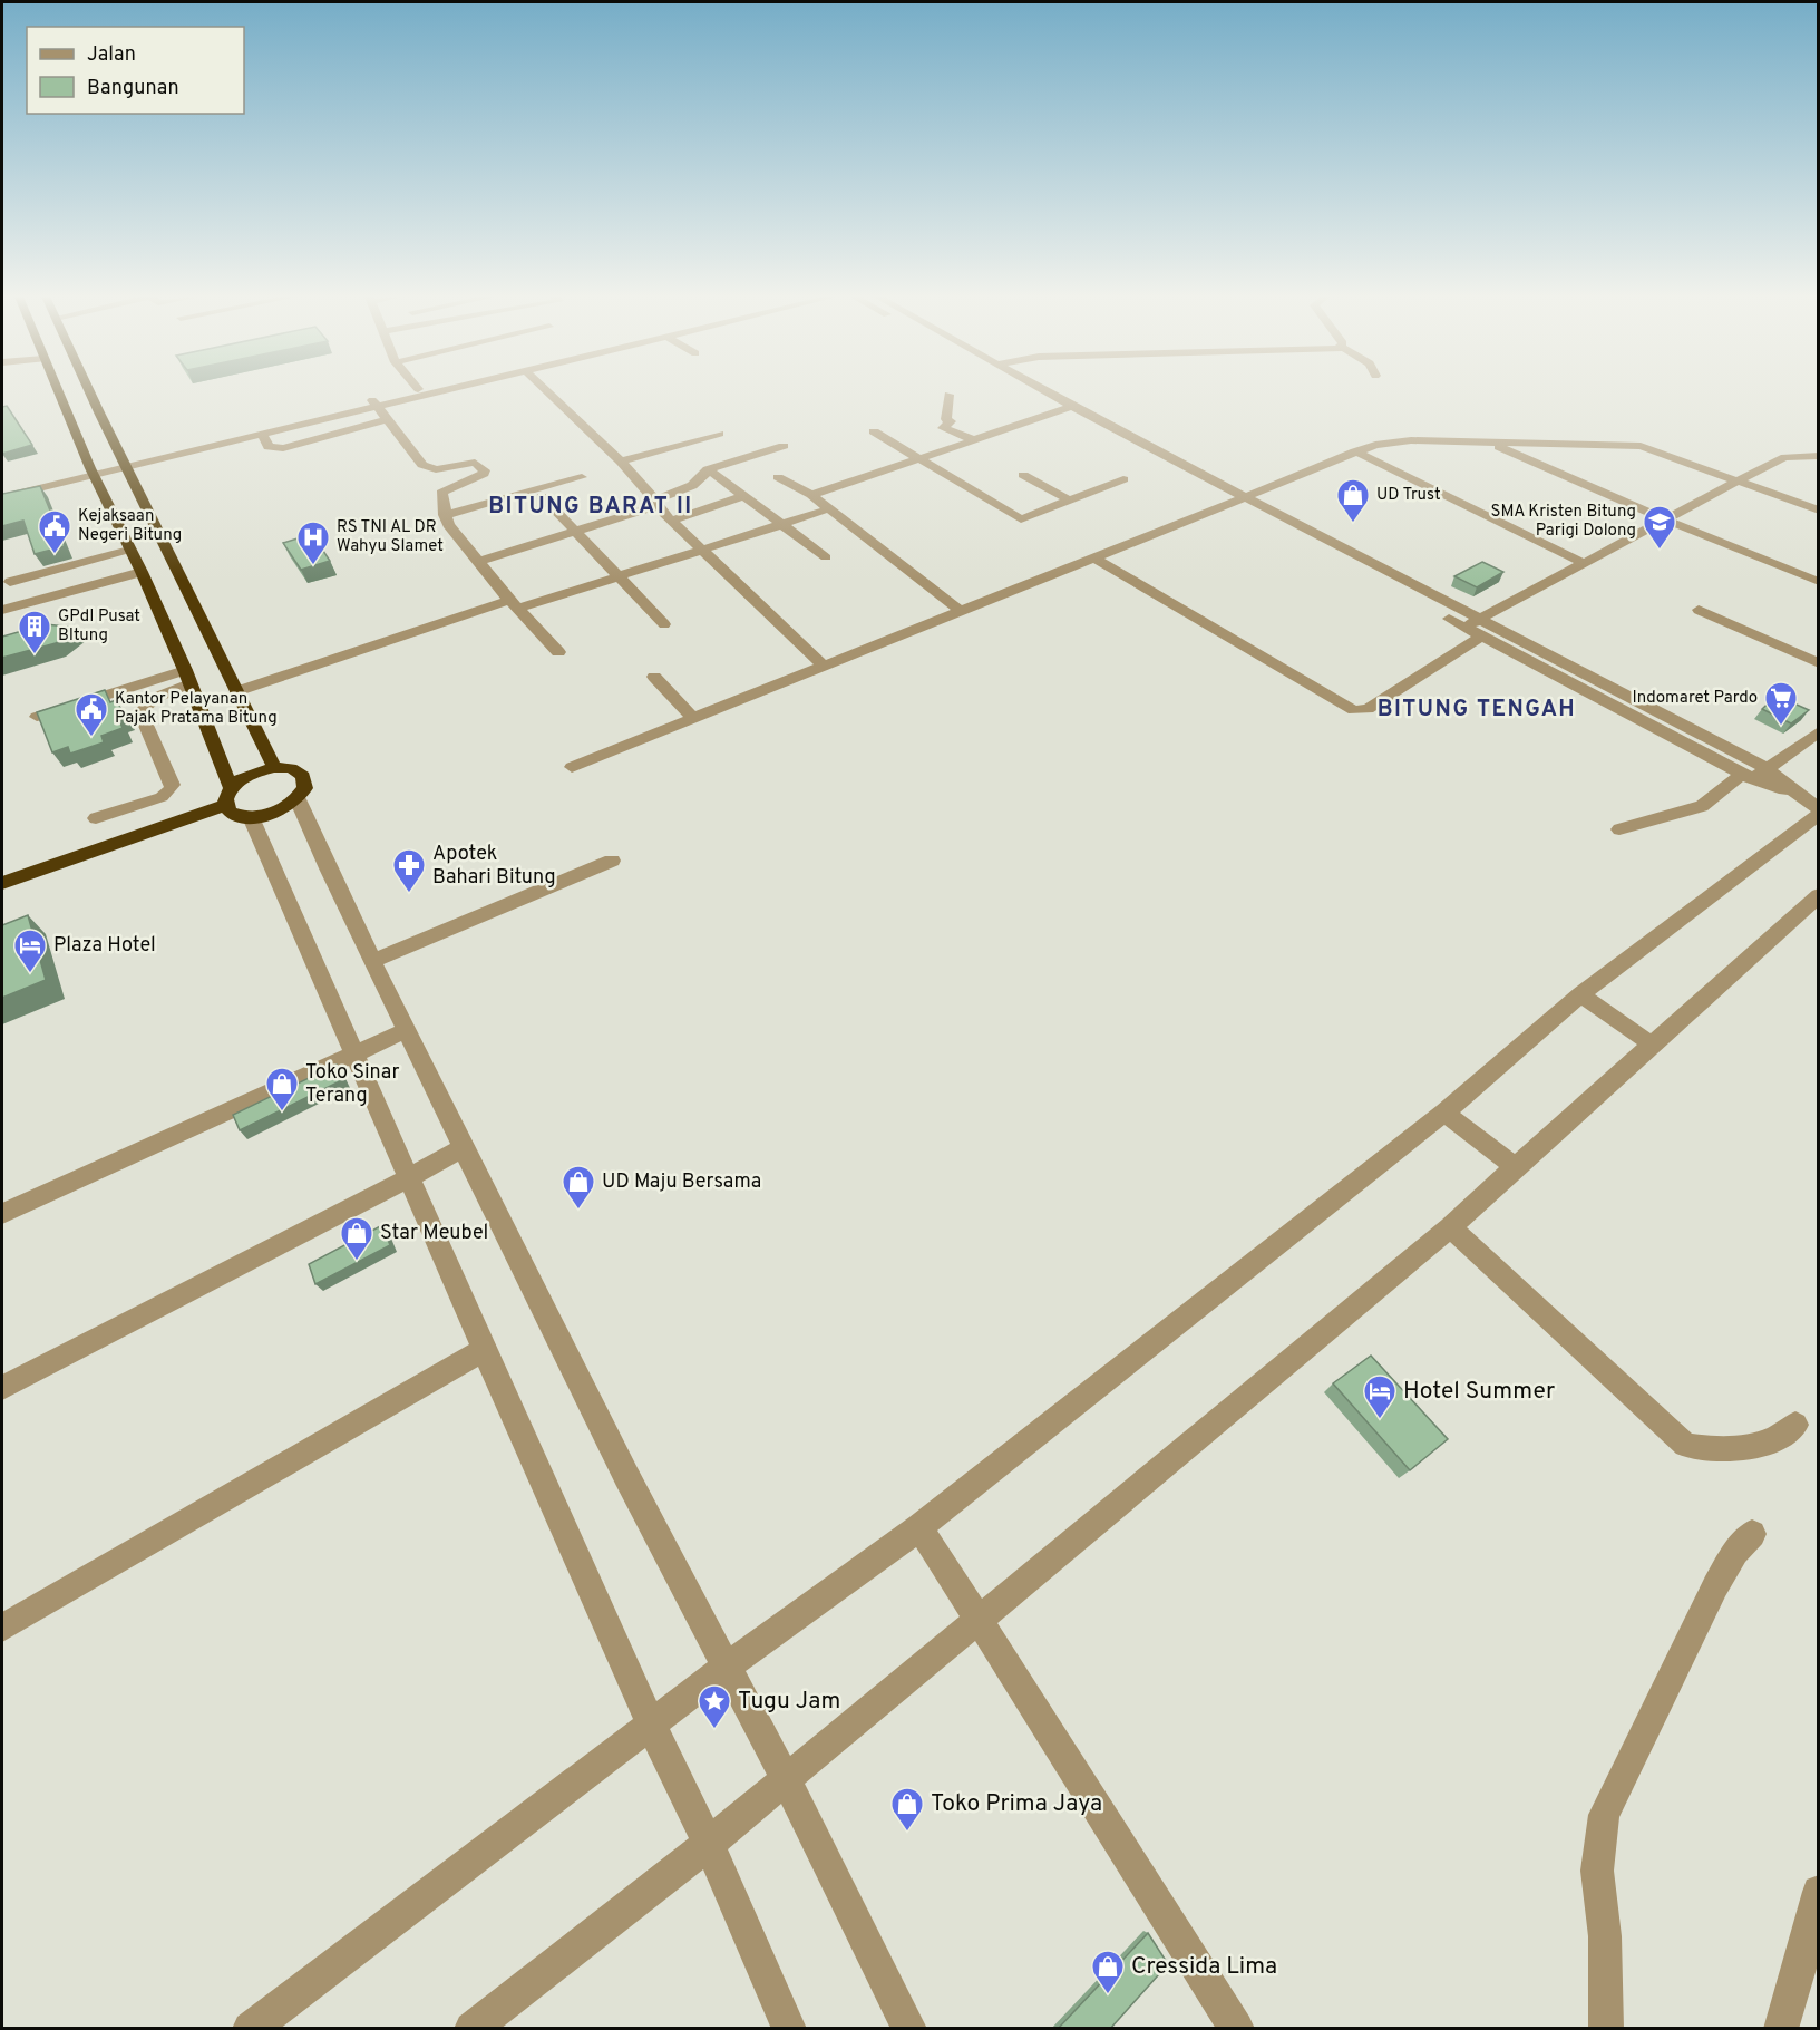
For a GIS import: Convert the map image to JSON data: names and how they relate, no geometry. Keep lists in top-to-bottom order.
{
  "districts": ["BITUNG BARAT II", "BITUNG TENGAH"],
  "places": {
    "shop": [
      "UD Trust",
      "Toko Sinar Terang",
      "UD Maju Bersama",
      "Star Meubel",
      "Toko Prima Jaya",
      "Cressida Lima"
    ],
    "school or university": ["SMA Kristen Bitung Parigi Dolong"],
    "public building": ["Kejaksaan Negeri Bitung", "Kantor Pelayanan Pajak Pratama Bitung"],
    "hospital": ["RS TNI AL DR Wahyu Slamet"],
    "building": ["GPdI Pusat BItung"],
    "supermarket": ["Indomaret Pardo"],
    "pharmacy": ["Apotek Bahari Bitung"],
    "hotel": ["Plaza Hotel", "Hotel Summer"],
    "place": ["Tugu Jam"]
  },
  "legend": ["Jalan", "Bangunan"]
}
